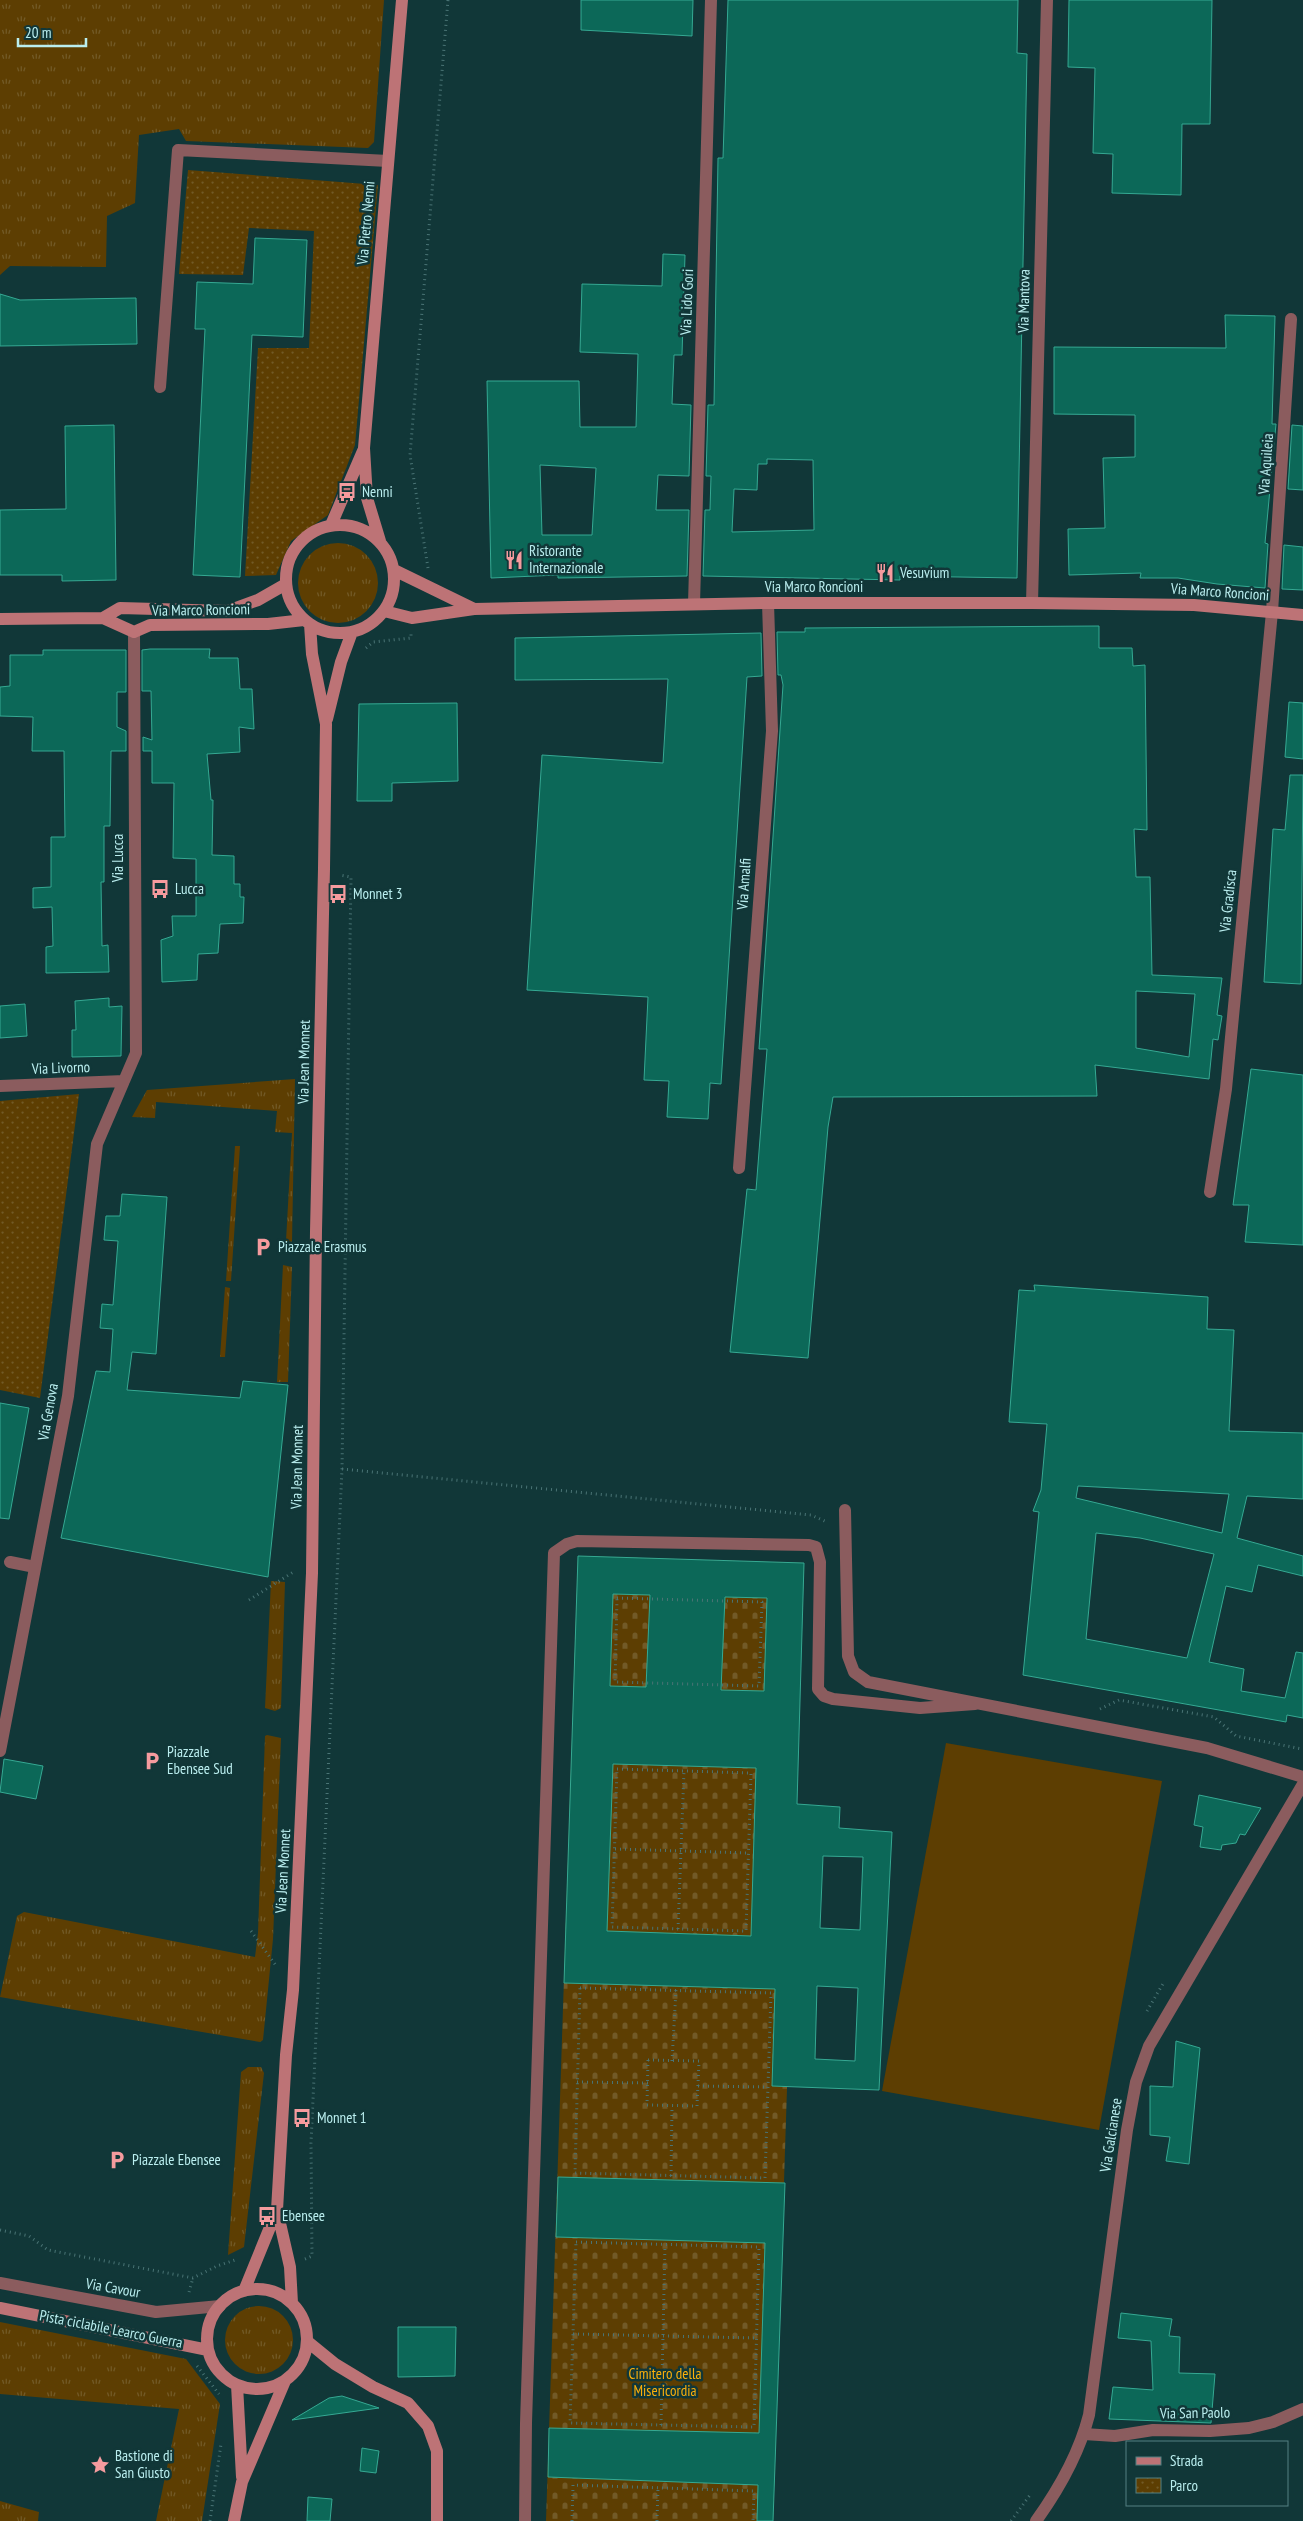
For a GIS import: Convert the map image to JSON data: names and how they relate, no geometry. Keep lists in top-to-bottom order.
{
  "streets": {
    "street": [
      "Via Pietro Nenni",
      "Via Mantova",
      "Via Lido Gori",
      "Via Aquileia",
      "Via Marco Roncioni",
      "Via Lucca",
      "Via Amalfi",
      "Via Gradisca",
      "Via Jean Monnet",
      "Via Livorno",
      "Via Genova",
      "Via Galcianese",
      "Via Cavour",
      "Via San Paolo"
    ],
    "path": ["Pista ciclabile Learco Guerra"]
  },
  "crossings": [
    ["Via Pietro Nenni", "Via Marco Roncioni"],
    ["Via Pietro Nenni", "Via Jean Monnet"],
    ["Via Mantova", "Via Marco Roncioni"],
    ["Via Lido Gori", "Via Marco Roncioni"],
    ["Via Aquileia", "Via Marco Roncioni"],
    ["Via Aquileia", "Via Gradisca"],
    ["Via Marco Roncioni", "Via Lucca"],
    ["Via Marco Roncioni", "Via Amalfi"],
    ["Via Marco Roncioni", "Via Gradisca"],
    ["Via Marco Roncioni", "Via Jean Monnet"],
    ["Via Lucca", "Via Livorno"],
    ["Via Lucca", "Via Genova"],
    ["Via Jean Monnet", "Via Cavour"],
    ["Via Livorno", "Via Genova"],
    ["Via Galcianese", "Via San Paolo"]
  ],
  "parks": ["Cimitero della Misericordia"],
  "places": {
    "bus stop": [
      "Nenni",
      "Lucca",
      "Monnet 3",
      "Monnet 1",
      "Ebensee"
    ],
    "restaurant": ["Ristorante Internazionale", "Vesuvium"],
    "parking": ["Piazzale Erasmus", "Piazzale Ebensee Sud", "Piazzale Ebensee"],
    "place": ["Bastione di San Giusto"]
  },
  "legend": ["Strada", "Parco"],
  "scale_bar": "20 m"
}
